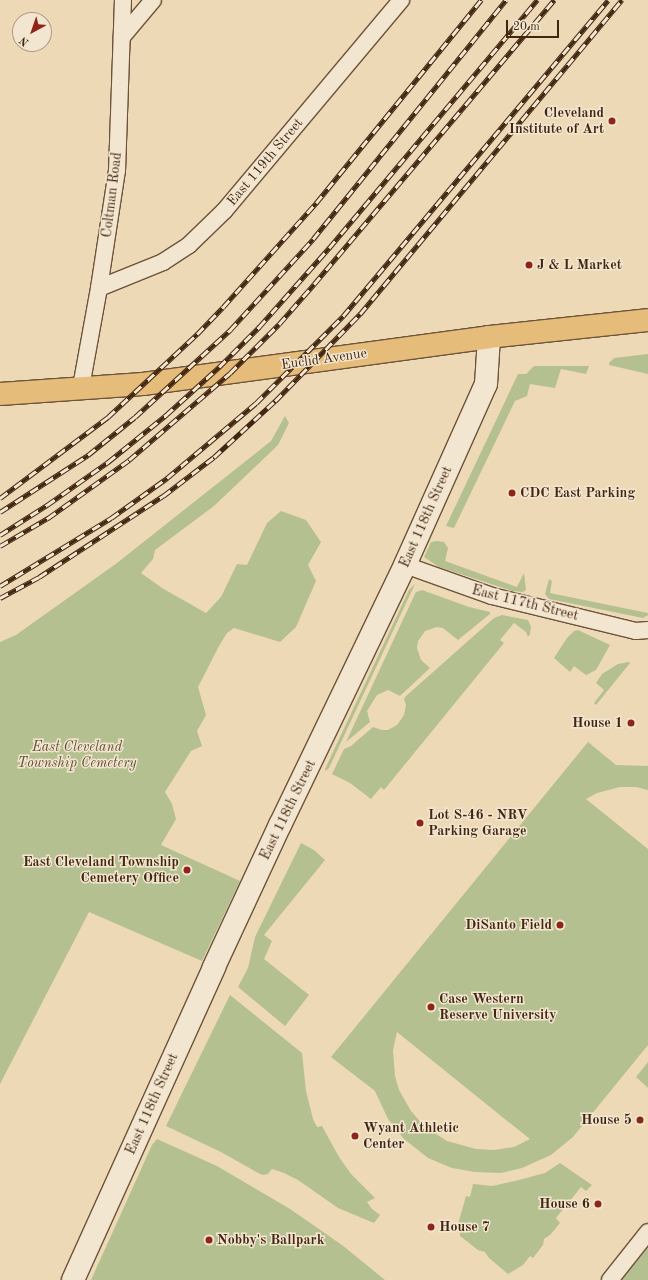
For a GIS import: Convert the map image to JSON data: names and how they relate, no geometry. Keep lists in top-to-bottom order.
{
  "streets": {
    "main road": ["Euclid Avenue"],
    "street": [
      "East 119th Street",
      "Coltman Road",
      "East 118th Street",
      "East 117th Street"
    ]
  },
  "crossings": [
    ["East 119th Street", "Coltman Road"],
    ["Coltman Road", "Euclid Avenue"],
    ["Euclid Avenue", "East 118th Street"],
    ["East 118th Street", "East 117th Street"]
  ],
  "parks": ["East Cleveland Township Cemetery"],
  "places": [
    "Cleveland Institute of Art",
    "J & L Market",
    "CDC East Parking",
    "House 1",
    "Lot S-46 - NRV Parking Garage",
    "East Cleveland Township Cemetery Office",
    "DiSanto Field",
    "Case Western Reserve University",
    "House 5",
    "Wyant Athletic Center",
    "House 6",
    "House 7",
    "Nobby's Ballpark"
  ],
  "scale_bar": "20 m",
  "north": "bottom left"
}
